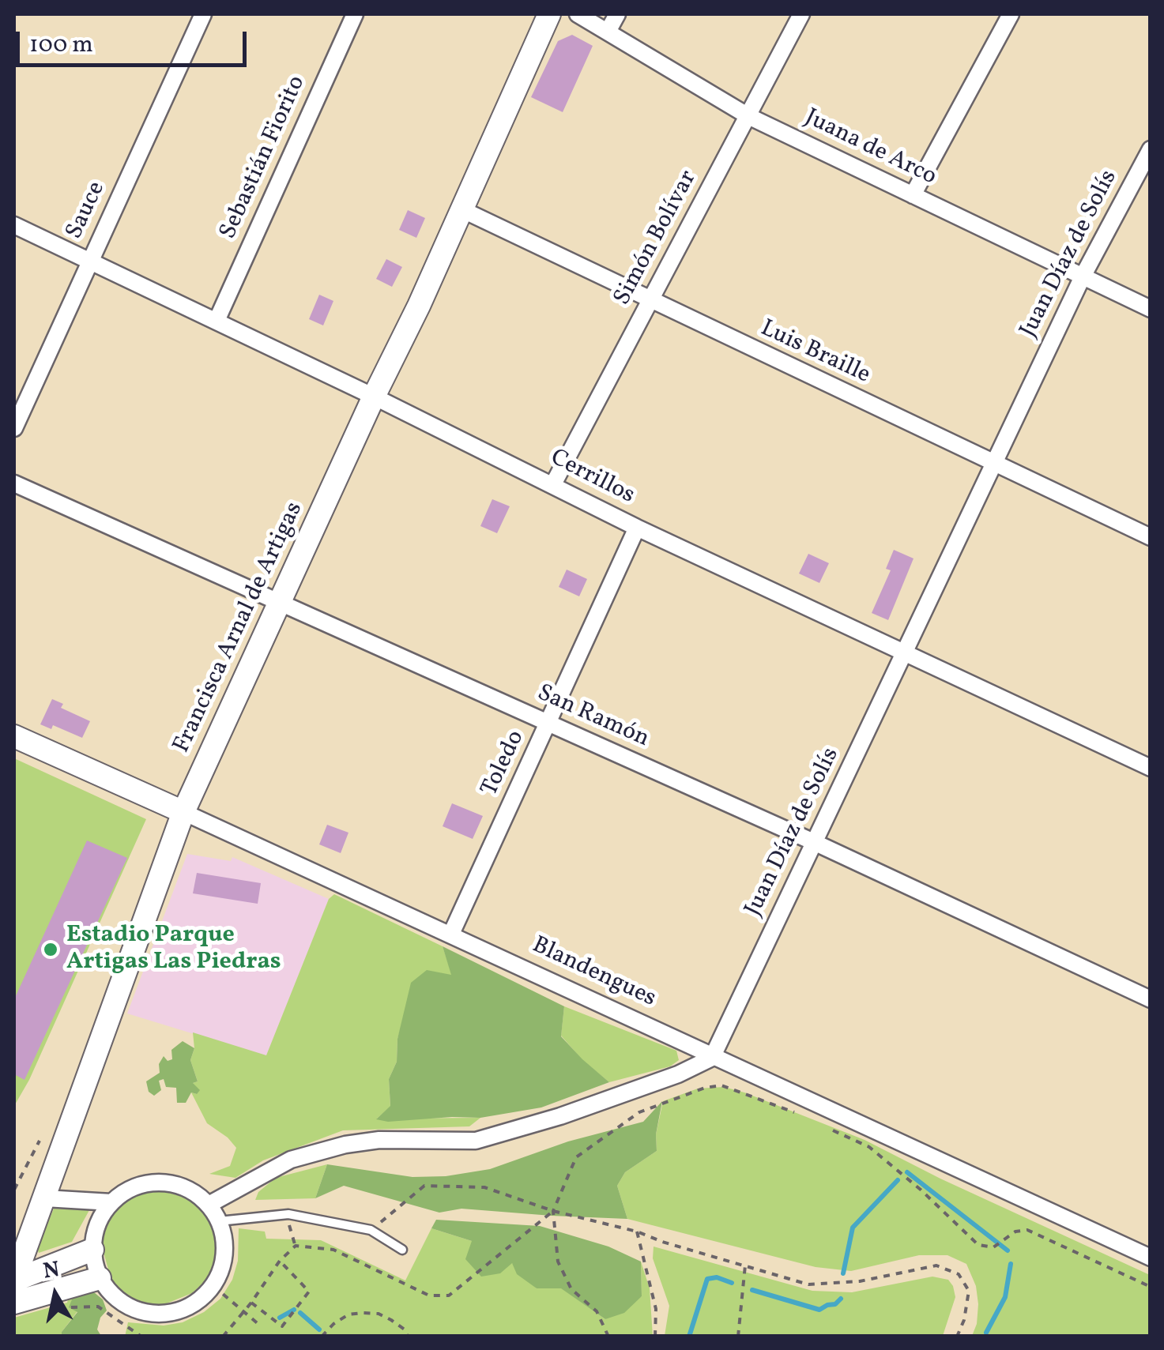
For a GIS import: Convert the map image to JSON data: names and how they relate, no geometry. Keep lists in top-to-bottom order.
{
  "streets": {
    "street": [
      "Juana de Arco",
      "Sebastián Fiorito",
      "Sauce",
      "Simón Bolívar",
      "Juan Díaz de Solís",
      "Luis Braille",
      "Cerrillos",
      "Francisca Arnal de Artigas",
      "San Ramón",
      "Toledo",
      "Blandengues"
    ]
  },
  "crossings": [
    ["Juana de Arco", "Simón Bolívar"],
    ["Juana de Arco", "Juan Díaz de Solís"],
    ["Sebastián Fiorito", "Cerrillos"],
    ["Sauce", "Cerrillos"],
    ["Simón Bolívar", "Luis Braille"],
    ["Simón Bolívar", "Cerrillos"],
    ["Juan Díaz de Solís", "Luis Braille"],
    ["Juan Díaz de Solís", "Cerrillos"],
    ["Juan Díaz de Solís", "San Ramón"],
    ["Juan Díaz de Solís", "Blandengues"],
    ["Luis Braille", "Francisca Arnal de Artigas"],
    ["Cerrillos", "Francisca Arnal de Artigas"],
    ["Cerrillos", "Toledo"],
    ["Francisca Arnal de Artigas", "San Ramón"],
    ["Francisca Arnal de Artigas", "Blandengues"],
    ["San Ramón", "Toledo"],
    ["Toledo", "Blandengues"]
  ],
  "places": ["Estadio Parque Artigas Las Piedras"],
  "scale_bar": "100 m",
  "north": "top"
}
